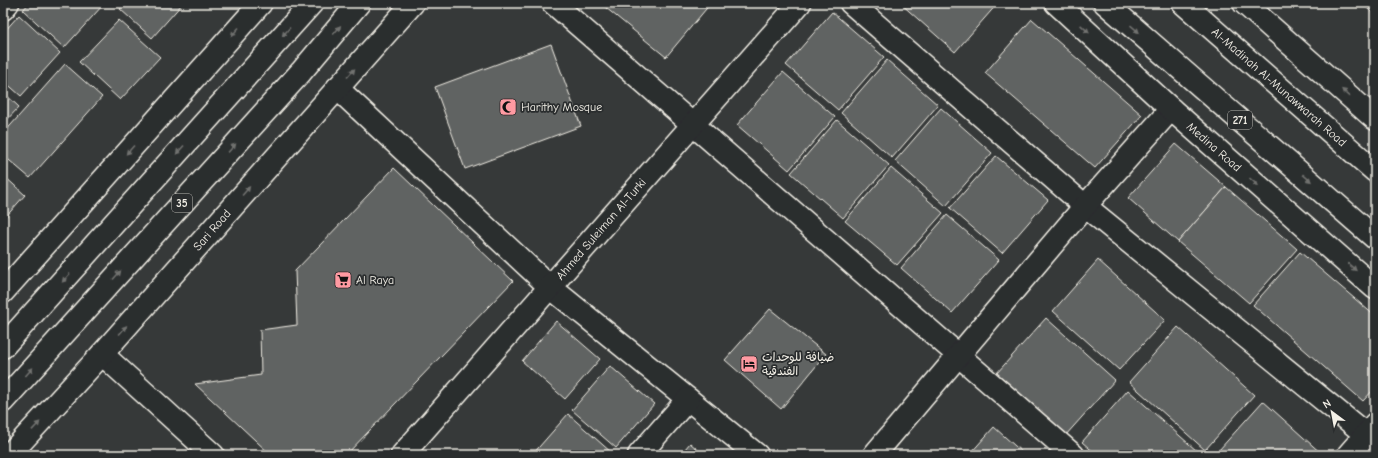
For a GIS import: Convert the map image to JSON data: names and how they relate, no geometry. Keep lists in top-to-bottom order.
{
  "streets": {
    "main road": [
      "Al-Madinah Al-Munawwarah Road",
      "271",
      "Medina Road",
      "35",
      "Ahmed Suleiman Al-Turki",
      "Sari Road"
    ]
  },
  "places": {
    "mosque": ["Harithy Mosque"],
    "supermarket": ["Al Raya"],
    "hotel": ["ضيافة للوحدات الفندقية"]
  },
  "north": "top left"
}
